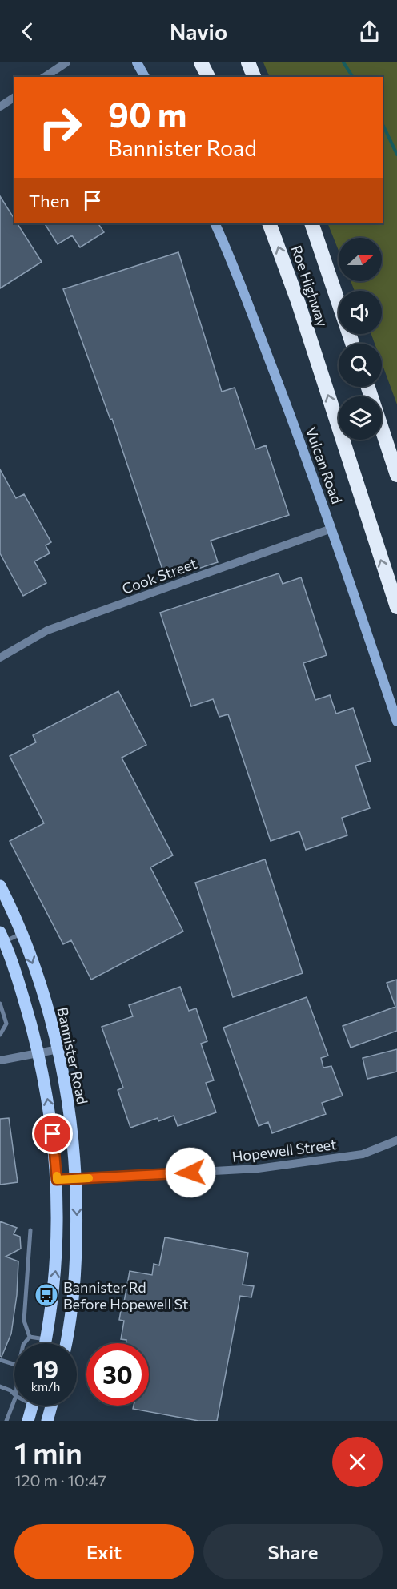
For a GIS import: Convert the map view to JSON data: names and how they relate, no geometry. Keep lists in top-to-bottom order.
{
  "streets": {
    "highway": ["Roe Highway"],
    "main road": ["Bannister Road"],
    "street": ["Vulcan Road", "Cook Street", "Hopewell Street"]
  },
  "crossings": [
    ["Vulcan Road", "Cook Street"],
    ["Bannister Road", "Hopewell Street"]
  ],
  "places": {
    "bus stop": ["Bannister Rd Before Hopewell St"]
  },
  "north": "right",
  "page": {
    "header": "Navio",
    "turn": ["90 m", "Bannister Road"],
    "then": "Then",
    "speed": "19 km/h",
    "limit": "30",
    "heading": ["1 min", "120 m · 10:47"],
    "buttons": ["Exit", "Share"]
  }
}
